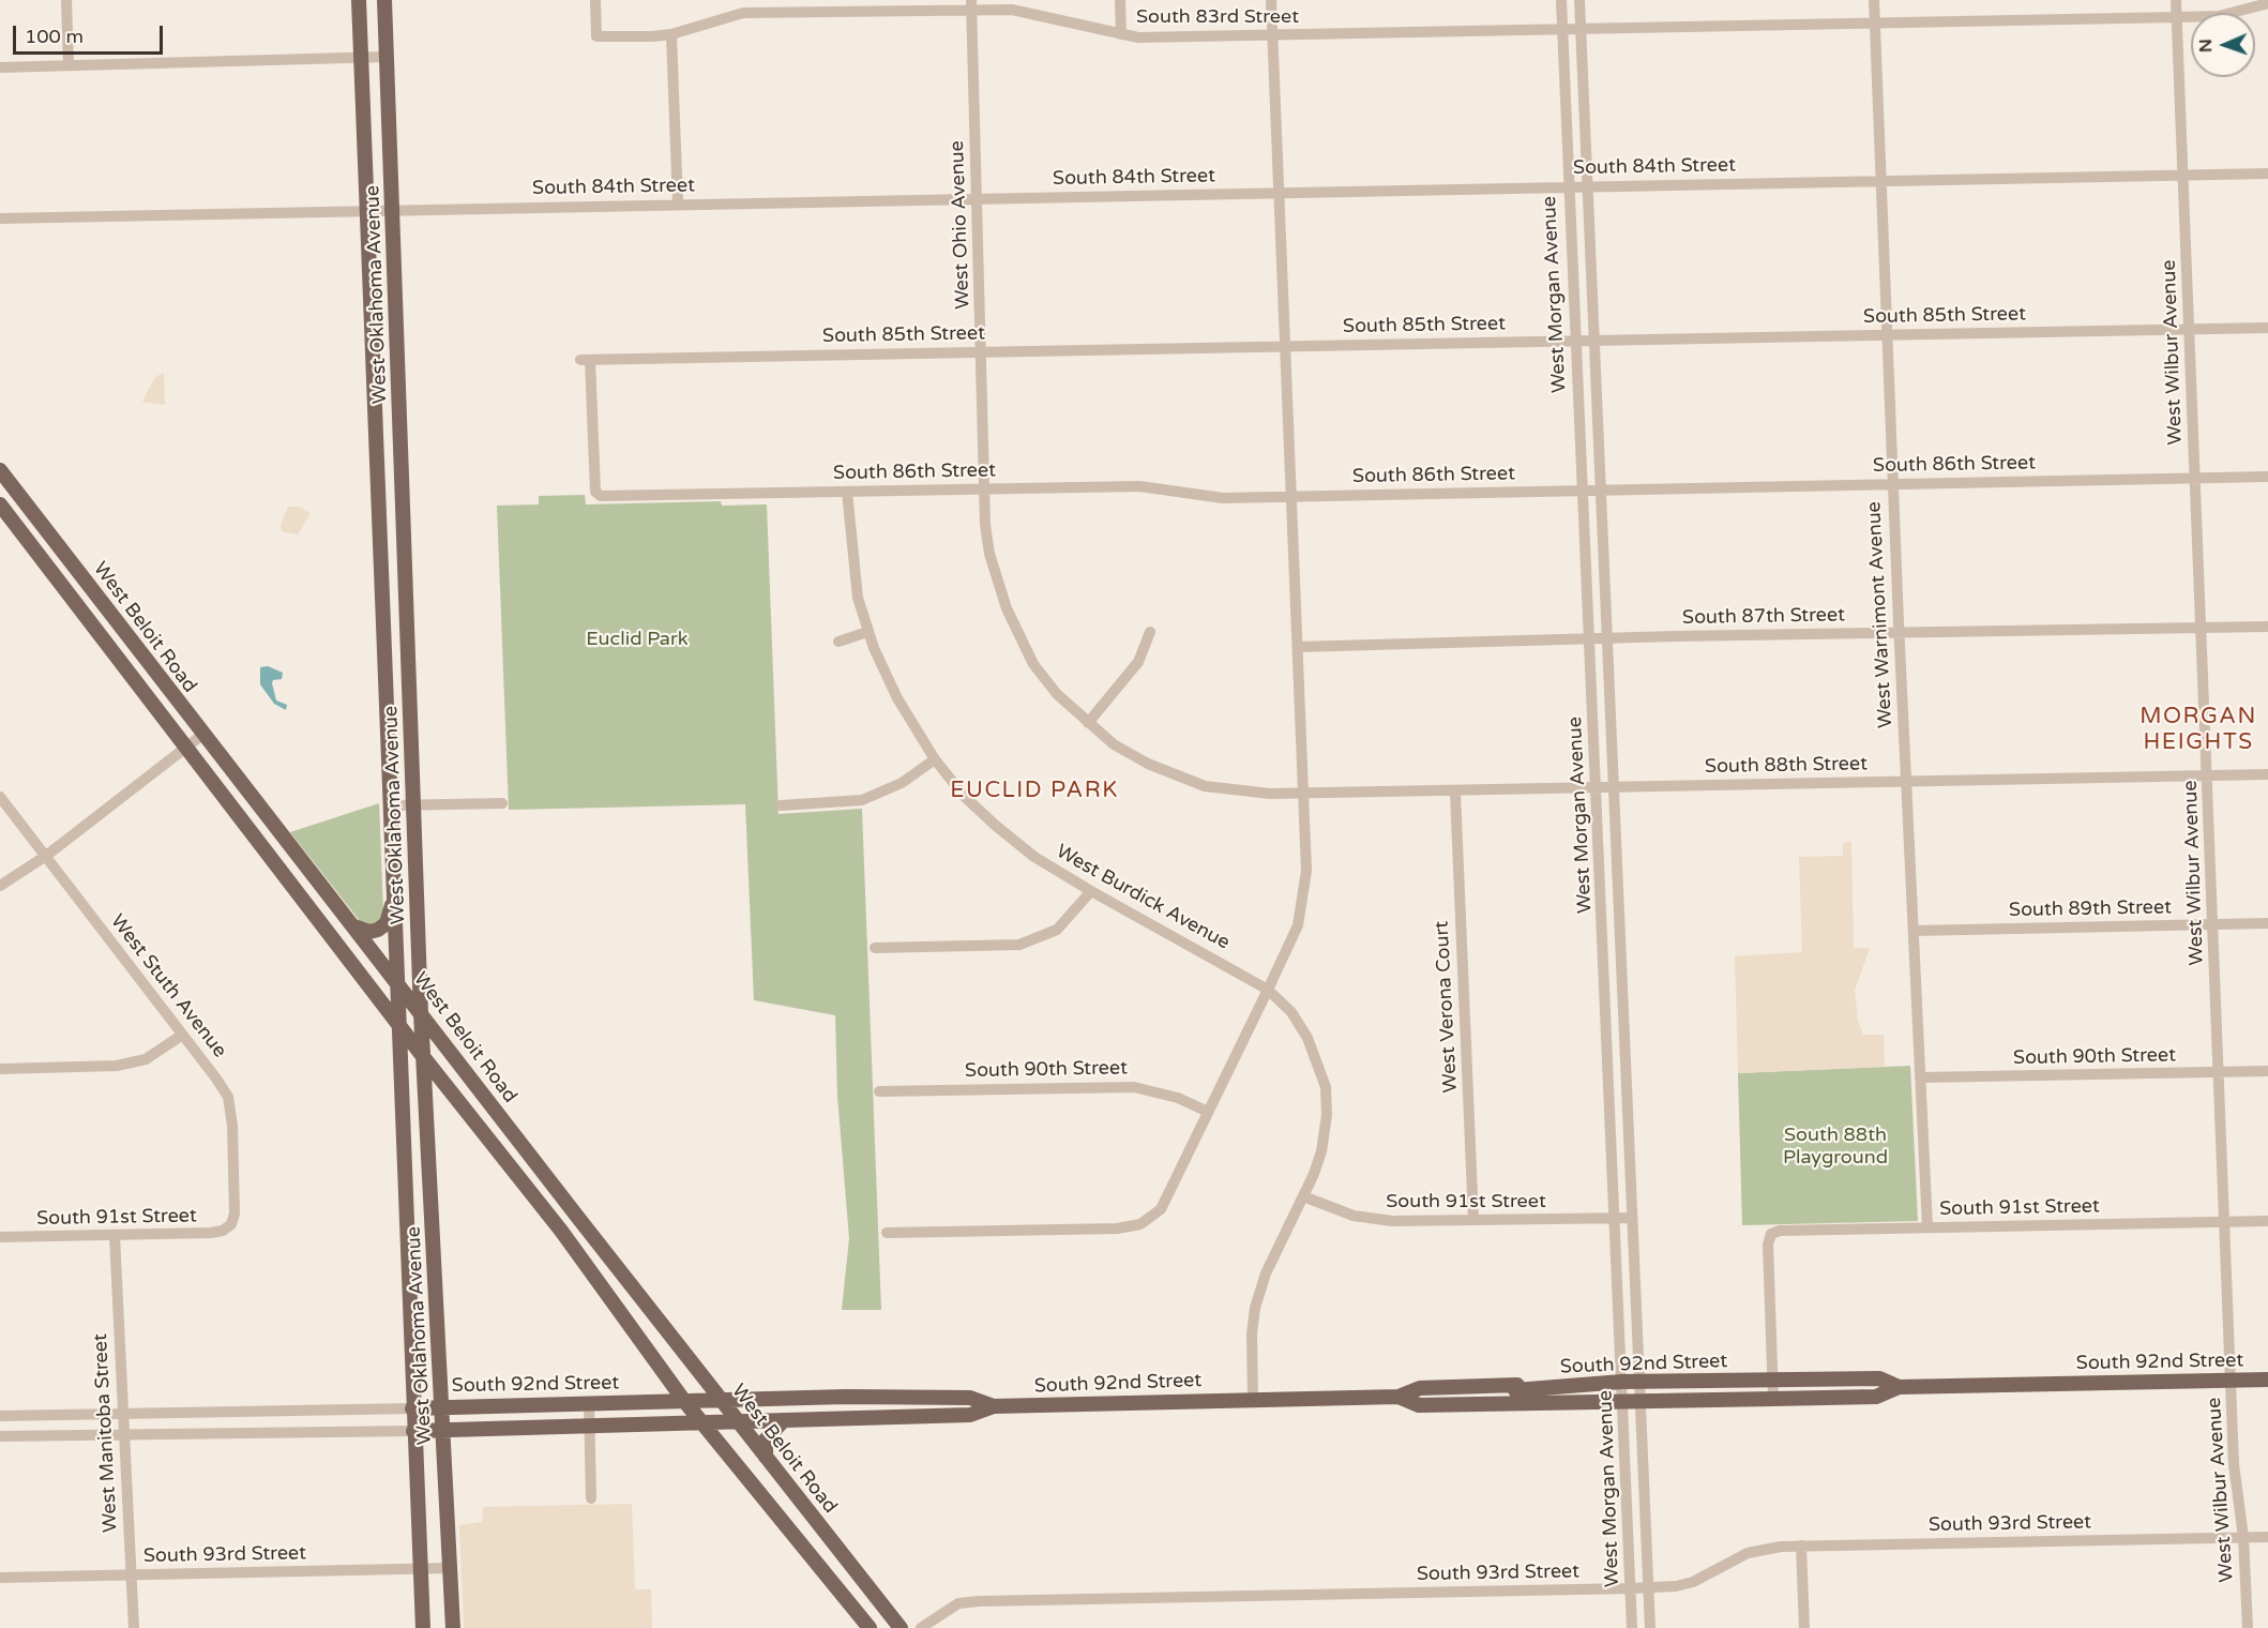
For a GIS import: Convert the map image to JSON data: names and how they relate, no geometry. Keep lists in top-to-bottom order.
{
  "streets": {
    "main road": ["West Oklahoma Avenue", "West Beloit Road", "South 92nd Street"],
    "street": [
      "South 83rd Street",
      "South 84th Street",
      "West Ohio Avenue",
      "West Morgan Avenue",
      "South 85th Street",
      "West Wilbur Avenue",
      "South 86th Street",
      "West Warnimont Avenue",
      "South 87th Street",
      "South 88th Street",
      "West Burdick Avenue",
      "South 89th Street",
      "West Stuth Avenue",
      "West Verona Court",
      "South 90th Street",
      "South 91st Street",
      "West Manitoba Street",
      "South 93rd Street"
    ]
  },
  "crossings": [
    ["South 83rd Street", "West Ohio Avenue"],
    ["South 83rd Street", "West Morgan Avenue"],
    ["South 83rd Street", "West Wilbur Avenue"],
    ["South 83rd Street", "West Warnimont Avenue"],
    ["South 84th Street", "West Ohio Avenue"],
    ["South 84th Street", "West Oklahoma Avenue"],
    ["South 84th Street", "West Morgan Avenue"],
    ["South 84th Street", "West Wilbur Avenue"],
    ["South 84th Street", "West Warnimont Avenue"],
    ["West Ohio Avenue", "South 85th Street"],
    ["West Ohio Avenue", "South 86th Street"],
    ["West Ohio Avenue", "South 88th Street"],
    ["West Oklahoma Avenue", "West Beloit Road"],
    ["West Oklahoma Avenue", "South 92nd Street"],
    ["West Oklahoma Avenue", "South 93rd Street"],
    ["West Morgan Avenue", "South 85th Street"],
    ["West Morgan Avenue", "South 86th Street"],
    ["West Morgan Avenue", "South 87th Street"],
    ["West Morgan Avenue", "South 88th Street"],
    ["West Morgan Avenue", "South 91st Street"],
    ["West Morgan Avenue", "South 92nd Street"],
    ["West Morgan Avenue", "South 93rd Street"],
    ["South 85th Street", "West Wilbur Avenue"],
    ["South 85th Street", "South 86th Street"],
    ["South 85th Street", "West Warnimont Avenue"],
    ["West Wilbur Avenue", "South 86th Street"],
    ["West Wilbur Avenue", "South 87th Street"],
    ["West Wilbur Avenue", "South 88th Street"],
    ["West Wilbur Avenue", "South 89th Street"],
    ["West Wilbur Avenue", "South 90th Street"],
    ["West Wilbur Avenue", "South 91st Street"],
    ["West Wilbur Avenue", "South 92nd Street"],
    ["West Wilbur Avenue", "South 93rd Street"],
    ["South 86th Street", "West Warnimont Avenue"],
    ["South 86th Street", "West Burdick Avenue"],
    ["West Warnimont Avenue", "South 87th Street"],
    ["West Warnimont Avenue", "South 88th Street"],
    ["West Warnimont Avenue", "South 89th Street"],
    ["West Warnimont Avenue", "South 90th Street"],
    ["West Warnimont Avenue", "South 91st Street"],
    ["West Beloit Road", "South 92nd Street"],
    ["South 88th Street", "West Verona Court"],
    ["West Burdick Avenue", "South 91st Street"],
    ["West Burdick Avenue", "South 92nd Street"],
    ["West Stuth Avenue", "South 91st Street"],
    ["West Verona Court", "South 91st Street"],
    ["South 91st Street", "South 92nd Street"],
    ["South 91st Street", "West Manitoba Street"],
    ["South 92nd Street", "West Manitoba Street"],
    ["West Manitoba Street", "South 93rd Street"]
  ],
  "districts": ["MORGAN HEIGHTS", "EUCLID PARK"],
  "parks": ["Euclid Park", "South 88th Playground"],
  "scale_bar": "100 m",
  "north": "left"
}
